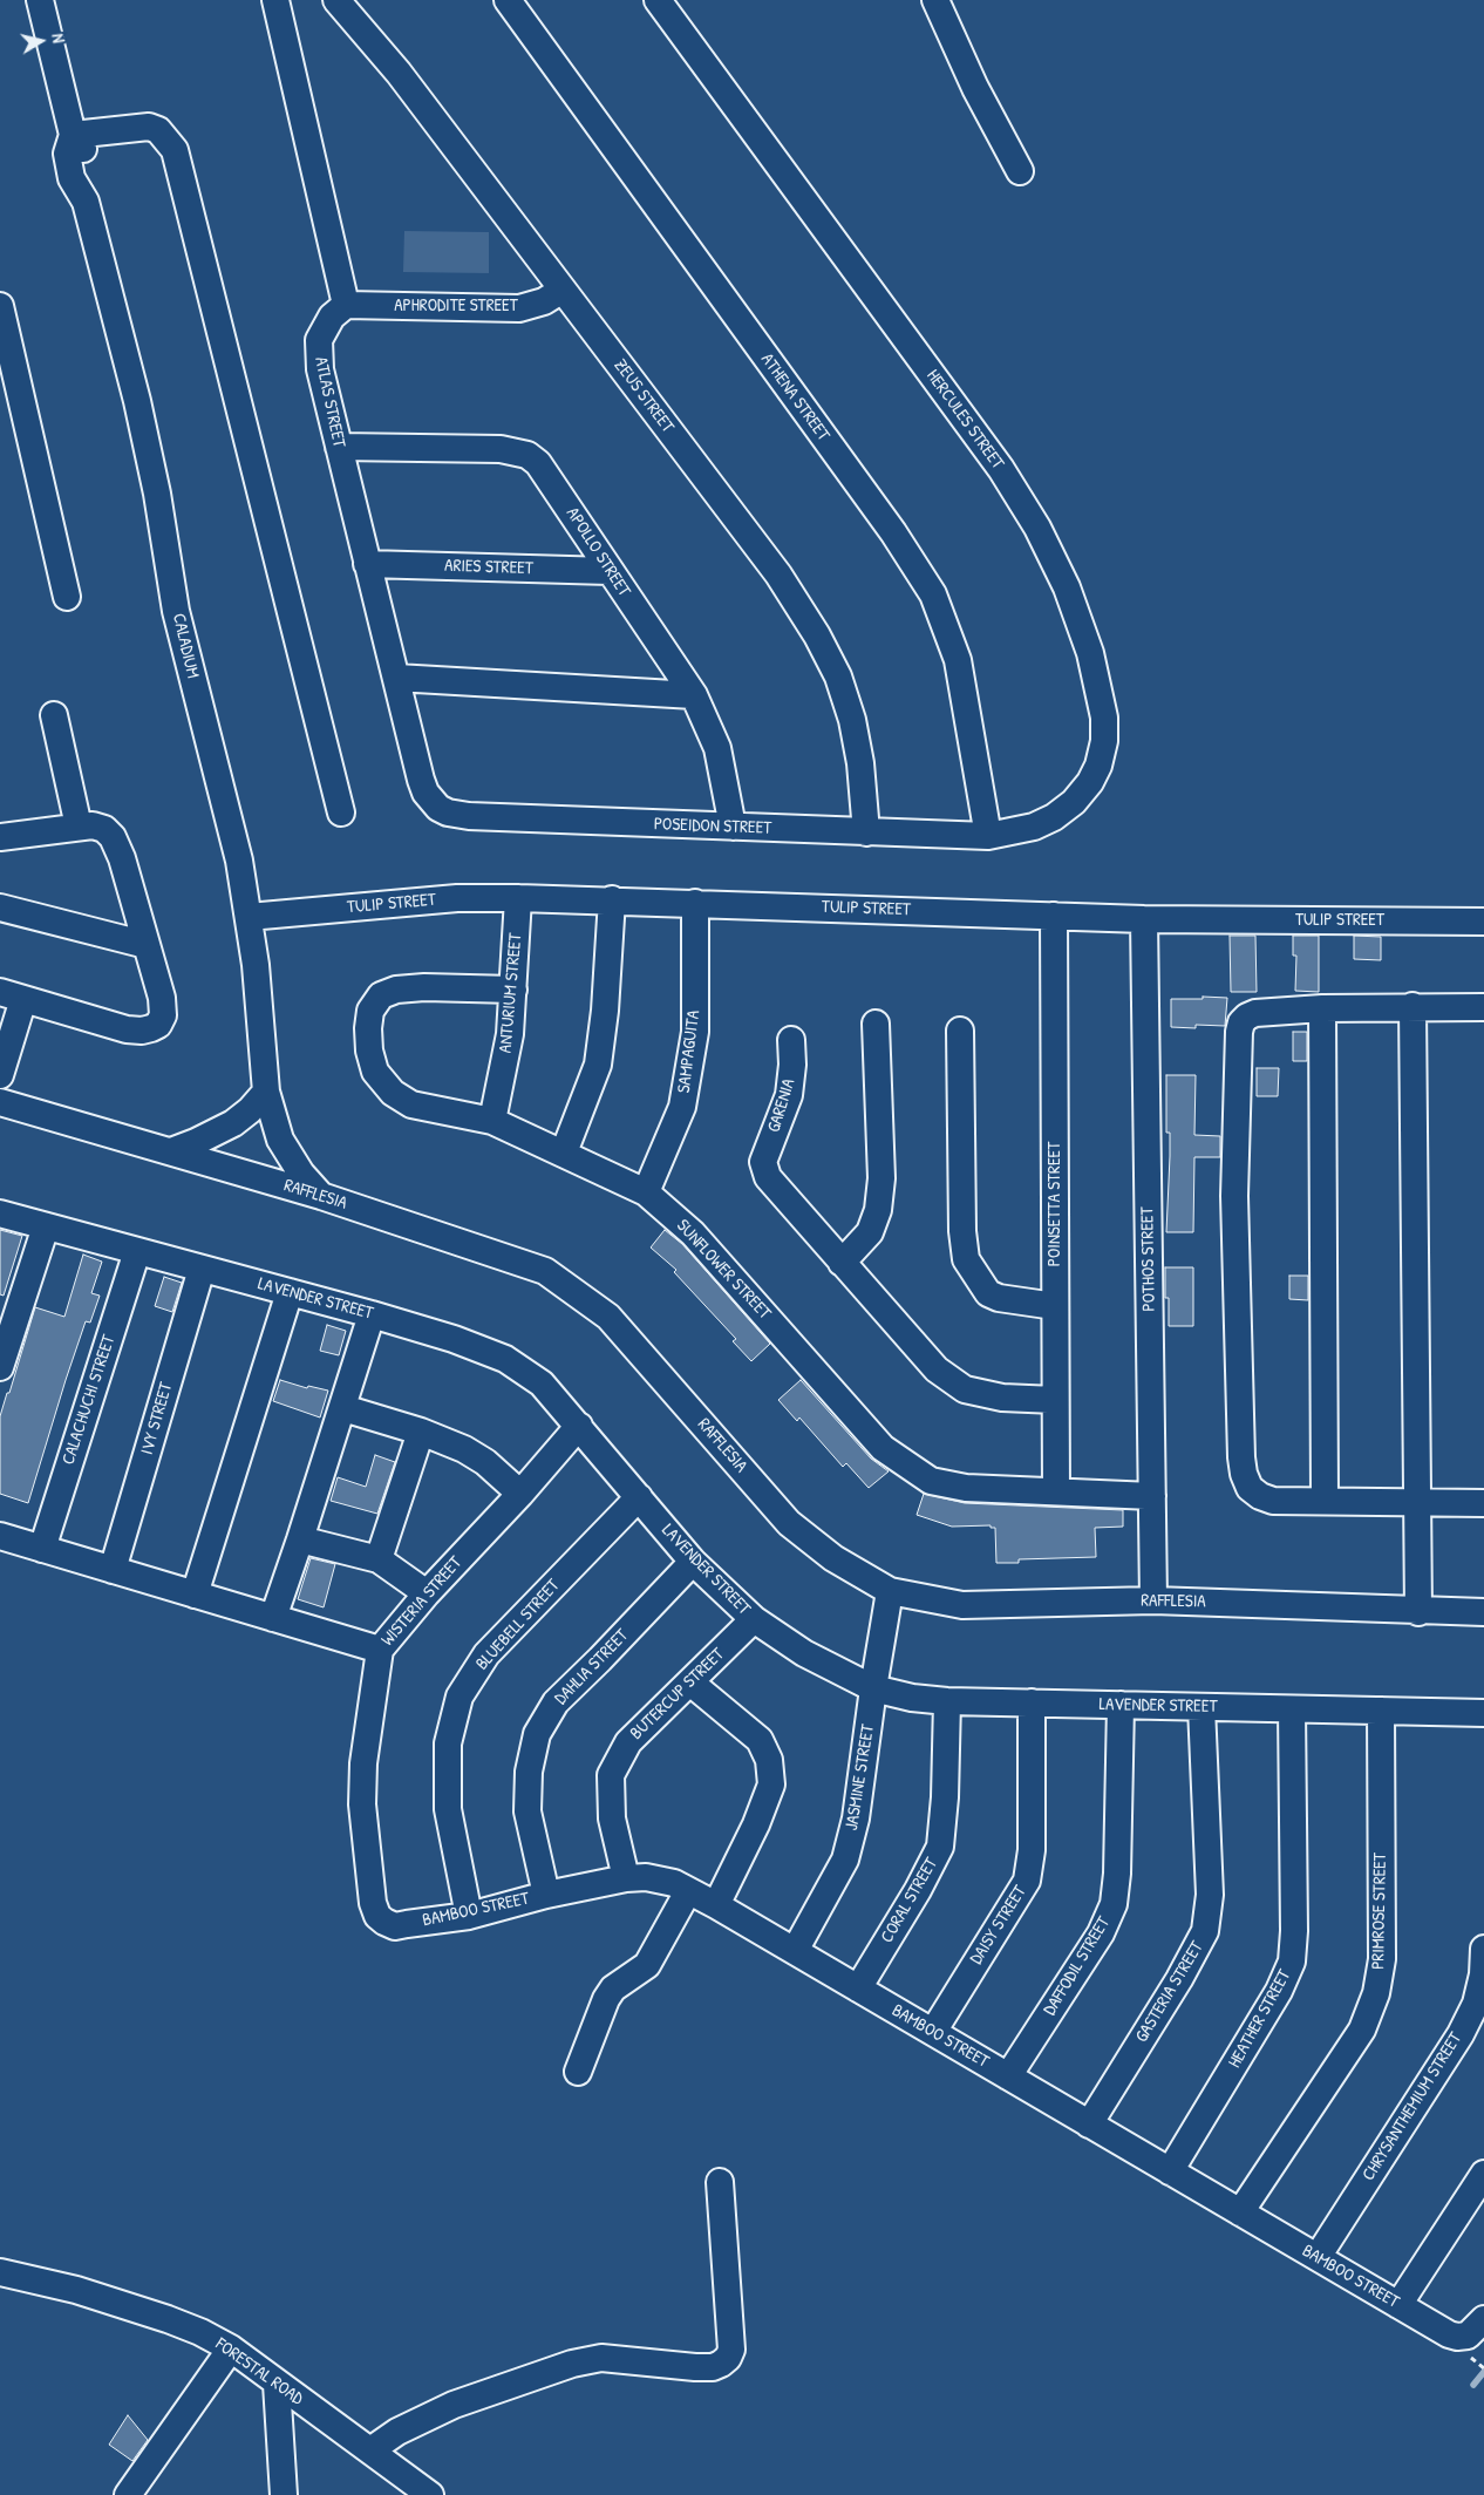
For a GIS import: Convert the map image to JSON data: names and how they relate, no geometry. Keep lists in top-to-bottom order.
{
  "streets": {
    "street": [
      "APHRODITE STREET",
      "ZEUS STREET",
      "ATHENA STREET",
      "ATLAS STREET",
      "HERCULES STREET",
      "APOLLO STREET",
      "ARIES STREET",
      "CALADIUM",
      "POSEIDON STREET",
      "TULIP STREET",
      "ANTURIUM STREET",
      "SAMPAGUITA",
      "GARENIA",
      "RAFFLESIA",
      "POINSETTA STREET",
      "POTHOS STREET",
      "SUNFLOWER STREET",
      "LAVENDER STREET",
      "CALACHUCHI STREET",
      "IVY STREET",
      "WISTERIA STREET",
      "BLUEBELL STREET",
      "DAHLIA STREET",
      "BUTERCUP STREET",
      "JASMINE STREET",
      "CORAL STREET",
      "BAMBOO STREET",
      "PRIMROSE STREET",
      "DAISY STREET",
      "DAFFODIL STREET",
      "GASTERIA STREET",
      "HEATHER STREET",
      "CHRYSANTHEMIUM STREET",
      "FORESTAL ROAD"
    ]
  },
  "crossings": [
    ["APHRODITE STREET", "ZEUS STREET"],
    ["APHRODITE STREET", "ATLAS STREET"],
    ["ZEUS STREET", "POSEIDON STREET"],
    ["ATHENA STREET", "HERCULES STREET"],
    ["ATHENA STREET", "POSEIDON STREET"],
    ["ATLAS STREET", "APOLLO STREET"],
    ["ATLAS STREET", "ARIES STREET"],
    ["ATLAS STREET", "POSEIDON STREET"],
    ["HERCULES STREET", "POSEIDON STREET"],
    ["APOLLO STREET", "ARIES STREET"],
    ["APOLLO STREET", "POSEIDON STREET"],
    ["CALADIUM", "TULIP STREET"],
    ["CALADIUM", "RAFFLESIA"],
    ["TULIP STREET", "ANTURIUM STREET"],
    ["TULIP STREET", "SAMPAGUITA"],
    ["TULIP STREET", "POINSETTA STREET"],
    ["TULIP STREET", "POTHOS STREET"],
    ["ANTURIUM STREET", "SUNFLOWER STREET"],
    ["SAMPAGUITA", "SUNFLOWER STREET"],
    ["RAFFLESIA", "POTHOS STREET"],
    ["RAFFLESIA", "JASMINE STREET"],
    ["POINSETTA STREET", "SUNFLOWER STREET"],
    ["POTHOS STREET", "SUNFLOWER STREET"],
    ["LAVENDER STREET", "CALACHUCHI STREET"],
    ["LAVENDER STREET", "IVY STREET"],
    ["LAVENDER STREET", "WISTERIA STREET"],
    ["LAVENDER STREET", "BLUEBELL STREET"],
    ["LAVENDER STREET", "DAHLIA STREET"],
    ["LAVENDER STREET", "BUTERCUP STREET"],
    ["LAVENDER STREET", "JASMINE STREET"],
    ["LAVENDER STREET", "CORAL STREET"],
    ["LAVENDER STREET", "PRIMROSE STREET"],
    ["LAVENDER STREET", "DAISY STREET"],
    ["LAVENDER STREET", "DAFFODIL STREET"],
    ["LAVENDER STREET", "GASTERIA STREET"],
    ["LAVENDER STREET", "HEATHER STREET"],
    ["WISTERIA STREET", "BAMBOO STREET"],
    ["BLUEBELL STREET", "BAMBOO STREET"],
    ["DAHLIA STREET", "BAMBOO STREET"],
    ["BUTERCUP STREET", "BAMBOO STREET"],
    ["JASMINE STREET", "BAMBOO STREET"],
    ["CORAL STREET", "BAMBOO STREET"],
    ["BAMBOO STREET", "PRIMROSE STREET"],
    ["BAMBOO STREET", "DAISY STREET"],
    ["BAMBOO STREET", "DAFFODIL STREET"],
    ["BAMBOO STREET", "GASTERIA STREET"],
    ["BAMBOO STREET", "HEATHER STREET"],
    ["BAMBOO STREET", "CHRYSANTHEMIUM STREET"]
  ],
  "north": "right"
}
